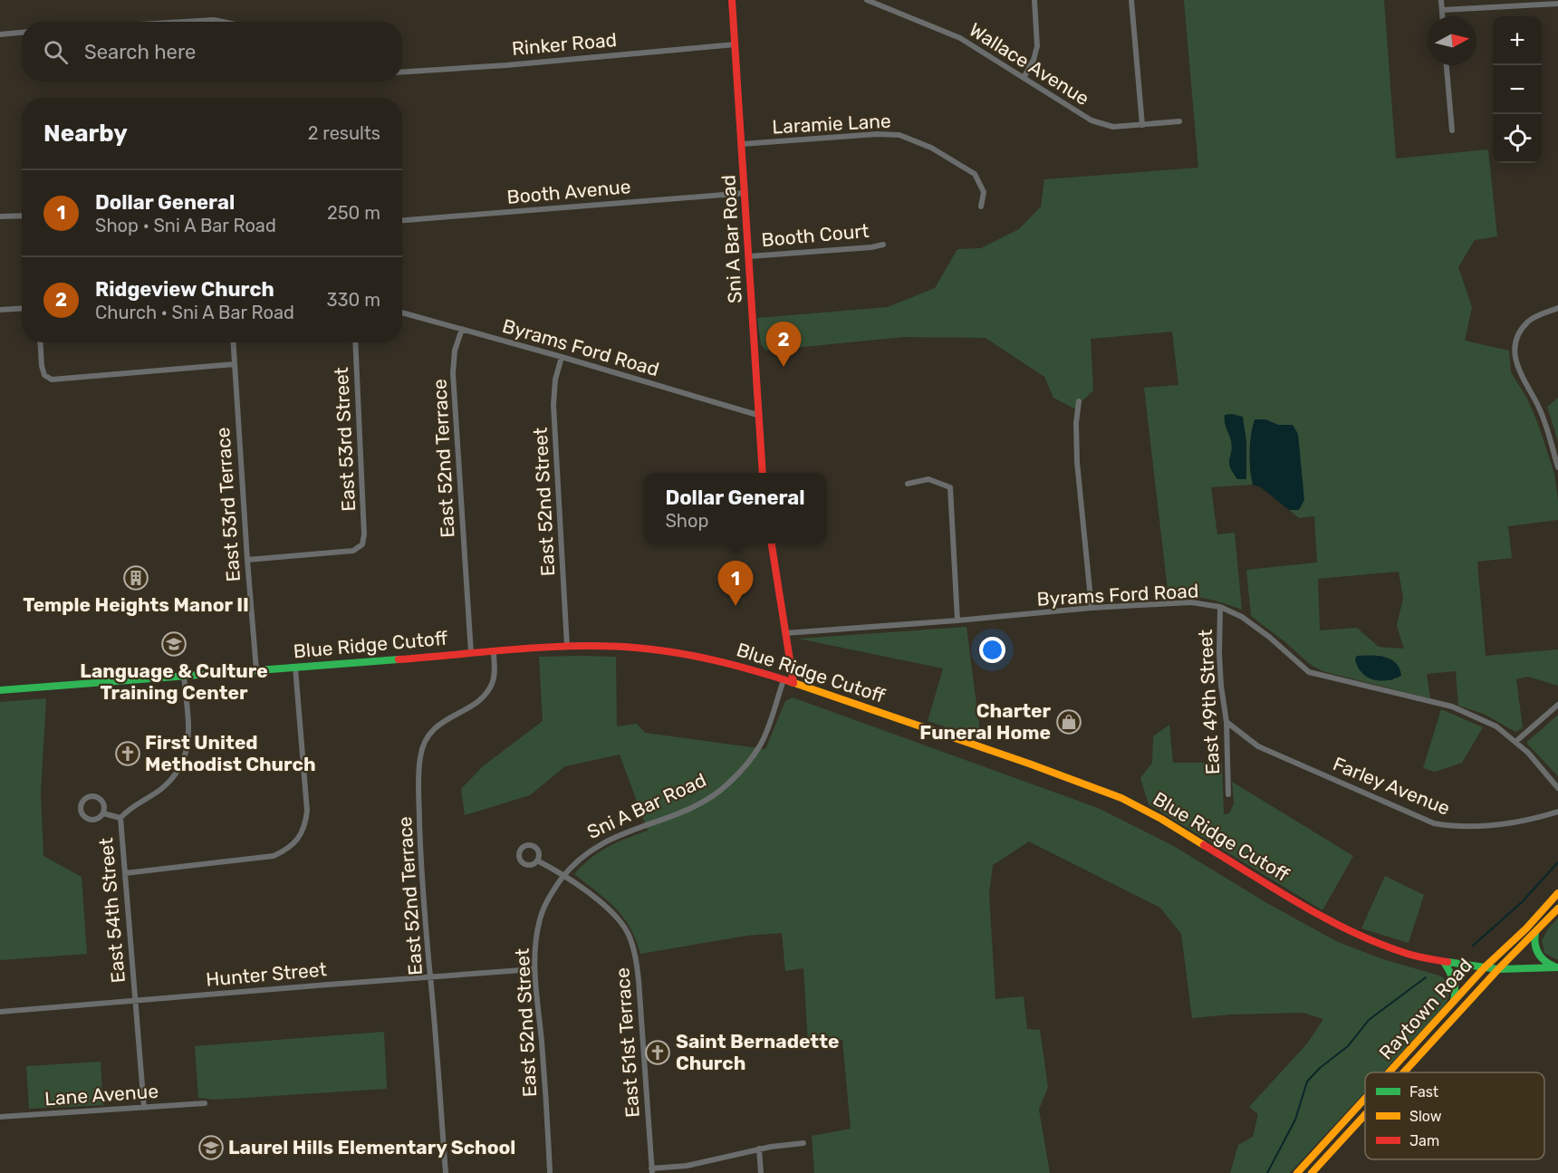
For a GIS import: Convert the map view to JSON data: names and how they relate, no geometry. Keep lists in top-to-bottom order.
{
  "streets": {
    "main road": ["Sni A Bar Road", "Blue Ridge Cutoff", "Raytown Road"],
    "street": [
      "Rinker Road",
      "Wallace Avenue",
      "Laramie Lane",
      "Booth Avenue",
      "Booth Court",
      "Byrams Ford Road",
      "East 53rd Street",
      "East 52nd Terrace",
      "East 52nd Street",
      "East 53rd Terrace",
      "East 49th Street",
      "Farley Avenue",
      "East 54th Street",
      "Hunter Street",
      "East 51st Terrace",
      "Lane Avenue"
    ]
  },
  "crossings": [
    ["Rinker Road", "Sni A Bar Road"],
    ["Laramie Lane", "Sni A Bar Road"],
    ["Booth Avenue", "Sni A Bar Road"],
    ["Booth Court", "Sni A Bar Road"],
    ["Sni A Bar Road", "Byrams Ford Road"],
    ["Sni A Bar Road", "East 52nd Street"],
    ["Sni A Bar Road", "Blue Ridge Cutoff"],
    ["Sni A Bar Road", "East 51st Terrace"],
    ["Byrams Ford Road", "East 52nd Terrace"],
    ["Byrams Ford Road", "East 52nd Street"],
    ["Byrams Ford Road", "East 49th Street"],
    ["East 53rd Street", "East 53rd Terrace"],
    ["East 52nd Terrace", "Blue Ridge Cutoff"],
    ["East 52nd Terrace", "Hunter Street"],
    ["East 52nd Street", "Blue Ridge Cutoff"],
    ["East 52nd Street", "Hunter Street"],
    ["East 52nd Street", "East 51st Terrace"],
    ["East 53rd Terrace", "Blue Ridge Cutoff"],
    ["Blue Ridge Cutoff", "East 54th Street"],
    ["Blue Ridge Cutoff", "Raytown Road"],
    ["East 49th Street", "Farley Avenue"],
    ["East 54th Street", "Hunter Street"],
    ["East 54th Street", "Lane Avenue"]
  ],
  "places": {
    "building": ["Temple Heights Manor II"],
    "school or university": ["Language & Culture Training Center", "Laurel Hills Elementary School"],
    "shop": ["Charter Funeral Home"],
    "church": ["First United Methodist Church", "Saint Bernadette Church"]
  },
  "legend": ["Fast", "Slow", "Jam"],
  "north": "right",
  "page": {
    "map_buttons": ["+", "−"],
    "search": "Search here",
    "heading": ["Nearby", "2 results"],
    "list": [
      {
        "mark": "1",
        "name": "Dollar General",
        "note": "Shop · Sni A Bar Road",
        "value": "250 m"
      },
      {
        "mark": "2",
        "name": "Ridgeview Church",
        "note": "Church · Sni A Bar Road",
        "value": "330 m"
      }
    ],
    "pins": ["2", "1"],
    "popup": ["Dollar General", "Shop"]
  }
}
